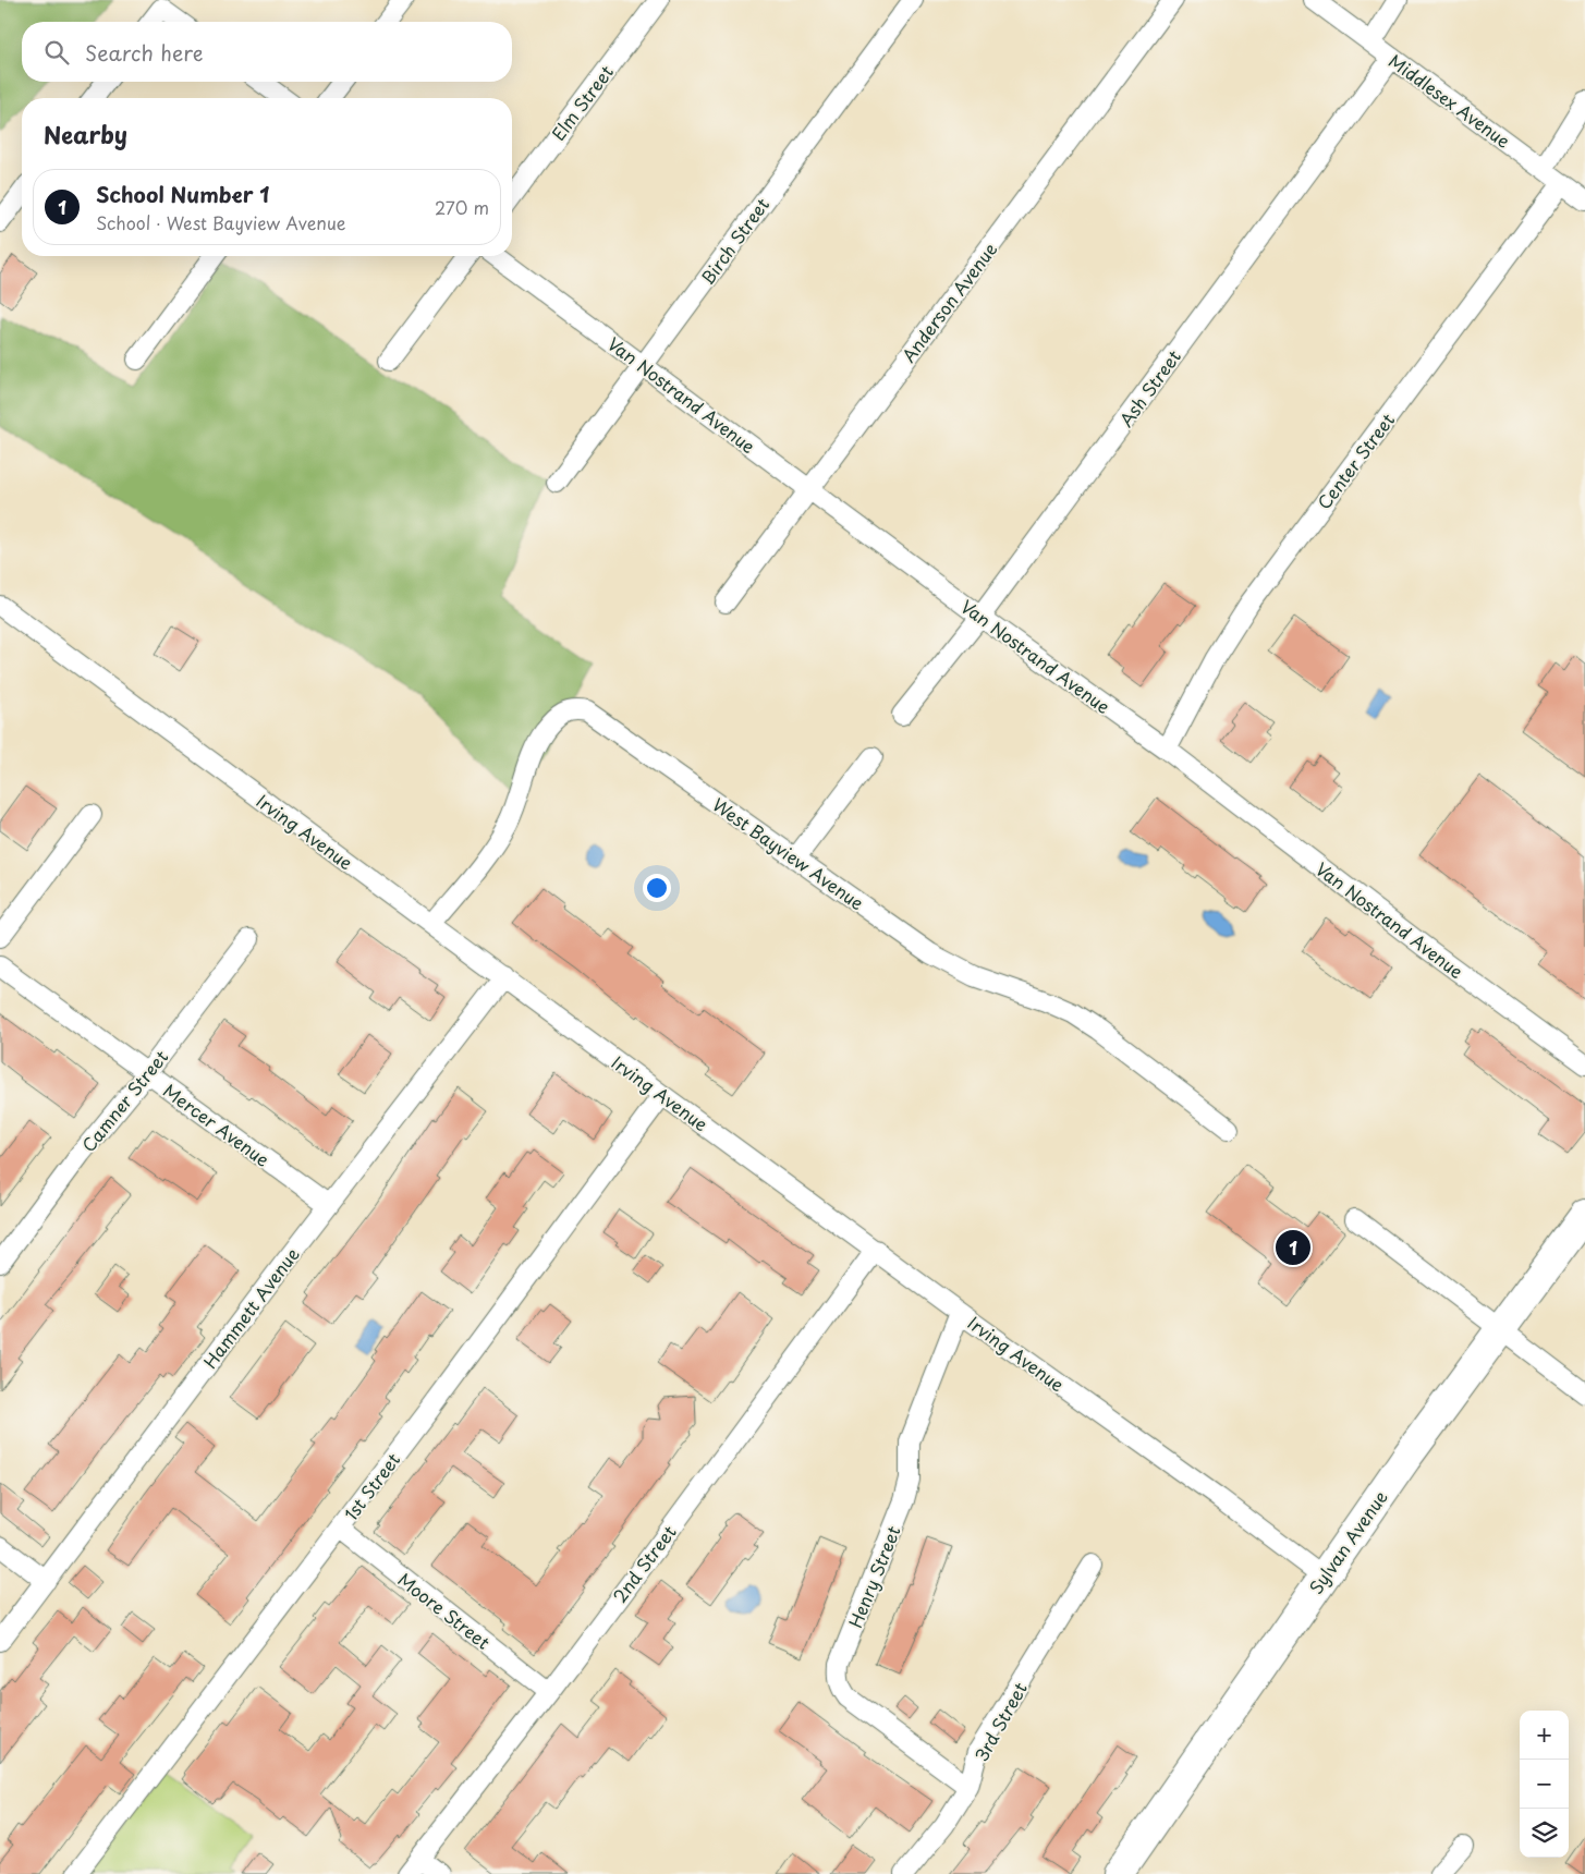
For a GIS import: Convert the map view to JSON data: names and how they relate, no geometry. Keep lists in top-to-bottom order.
{
  "streets": {
    "main road": ["Sylvan Avenue"],
    "street": [
      "Middlesex Avenue",
      "Elm Street",
      "Birch Street",
      "Anderson Avenue",
      "Ash Street",
      "Van Nostrand Avenue",
      "Center Street",
      "Irving Avenue",
      "West Bayview Avenue",
      "Camner Street",
      "Mercer Avenue",
      "Hammett Avenue",
      "1st Street",
      "2nd Street",
      "Henry Street",
      "Moore Street",
      "3rd Street"
    ]
  },
  "crossings": [
    ["Middlesex Avenue", "Ash Street"],
    ["Middlesex Avenue", "Center Street"],
    ["Birch Street", "Van Nostrand Avenue"],
    ["Anderson Avenue", "Van Nostrand Avenue"],
    ["Ash Street", "Van Nostrand Avenue"],
    ["Van Nostrand Avenue", "Center Street"],
    ["Irving Avenue", "West Bayview Avenue"],
    ["Irving Avenue", "Hammett Avenue"],
    ["Irving Avenue", "1st Street"],
    ["Irving Avenue", "Sylvan Avenue"],
    ["Irving Avenue", "2nd Street"],
    ["Irving Avenue", "Henry Street"],
    ["Camner Street", "Mercer Avenue"],
    ["Mercer Avenue", "Hammett Avenue"],
    ["1st Street", "Moore Street"],
    ["2nd Street", "Moore Street"],
    ["Henry Street", "3rd Street"]
  ],
  "page": {
    "search": "Search here",
    "heading": "Nearby",
    "list": [
      {
        "mark": "1",
        "name": "School Number 1",
        "note": "School · West Bayview Avenue",
        "value": "270 m"
      }
    ],
    "pins": "1",
    "map_buttons": ["+", "−"]
  }
}
